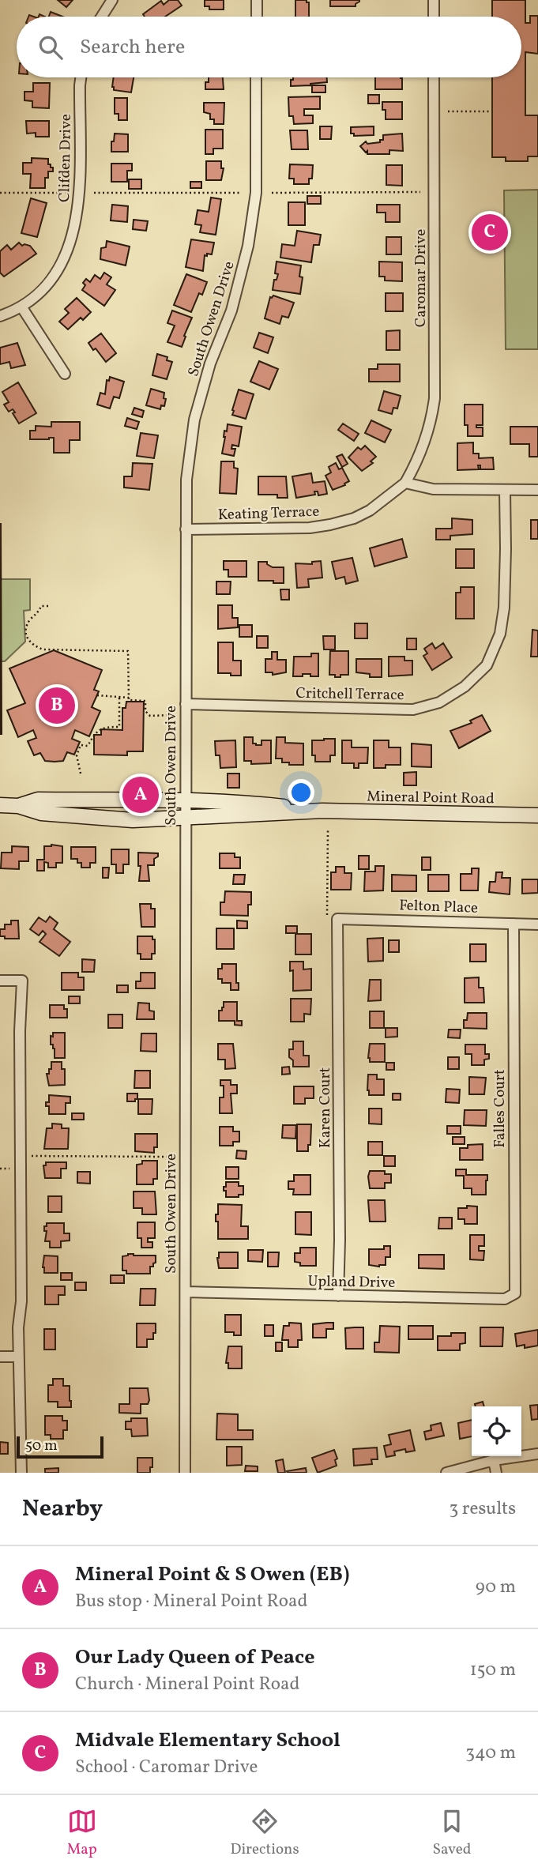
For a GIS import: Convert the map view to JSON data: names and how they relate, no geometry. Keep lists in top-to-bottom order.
{
  "streets": {
    "main road": ["Mineral Point Road"],
    "street": [
      "Clifden Drive",
      "Caromar Drive",
      "South Owen Drive",
      "Keating Terrace",
      "Critchell Terrace",
      "Felton Place",
      "Karen Court",
      "Falles Court",
      "Upland Drive"
    ]
  },
  "crossings": [
    ["Caromar Drive", "Keating Terrace"],
    ["South Owen Drive", "Keating Terrace"],
    ["South Owen Drive", "Critchell Terrace"],
    ["South Owen Drive", "Mineral Point Road"],
    ["South Owen Drive", "Upland Drive"],
    ["Felton Place", "Karen Court"],
    ["Felton Place", "Falles Court"],
    ["Karen Court", "Upland Drive"],
    ["Falles Court", "Upland Drive"]
  ],
  "scale_bar": "50 m",
  "page": {
    "search": "Search here",
    "pins": ["C", "B", "A"],
    "scale": "50 m",
    "heading": ["Nearby", "3 results"],
    "list": [
      {
        "mark": "A",
        "name": "Mineral Point & S Owen (EB)",
        "note": "Bus stop · Mineral Point Road",
        "value": "90 m"
      },
      {
        "mark": "B",
        "name": "Our Lady Queen of Peace",
        "note": "Church · Mineral Point Road",
        "value": "150 m"
      },
      {
        "mark": "C",
        "name": "Midvale Elementary School",
        "note": "School · Caromar Drive",
        "value": "340 m"
      }
    ],
    "nav": ["Map", "Directions", "Saved"]
  }
}
